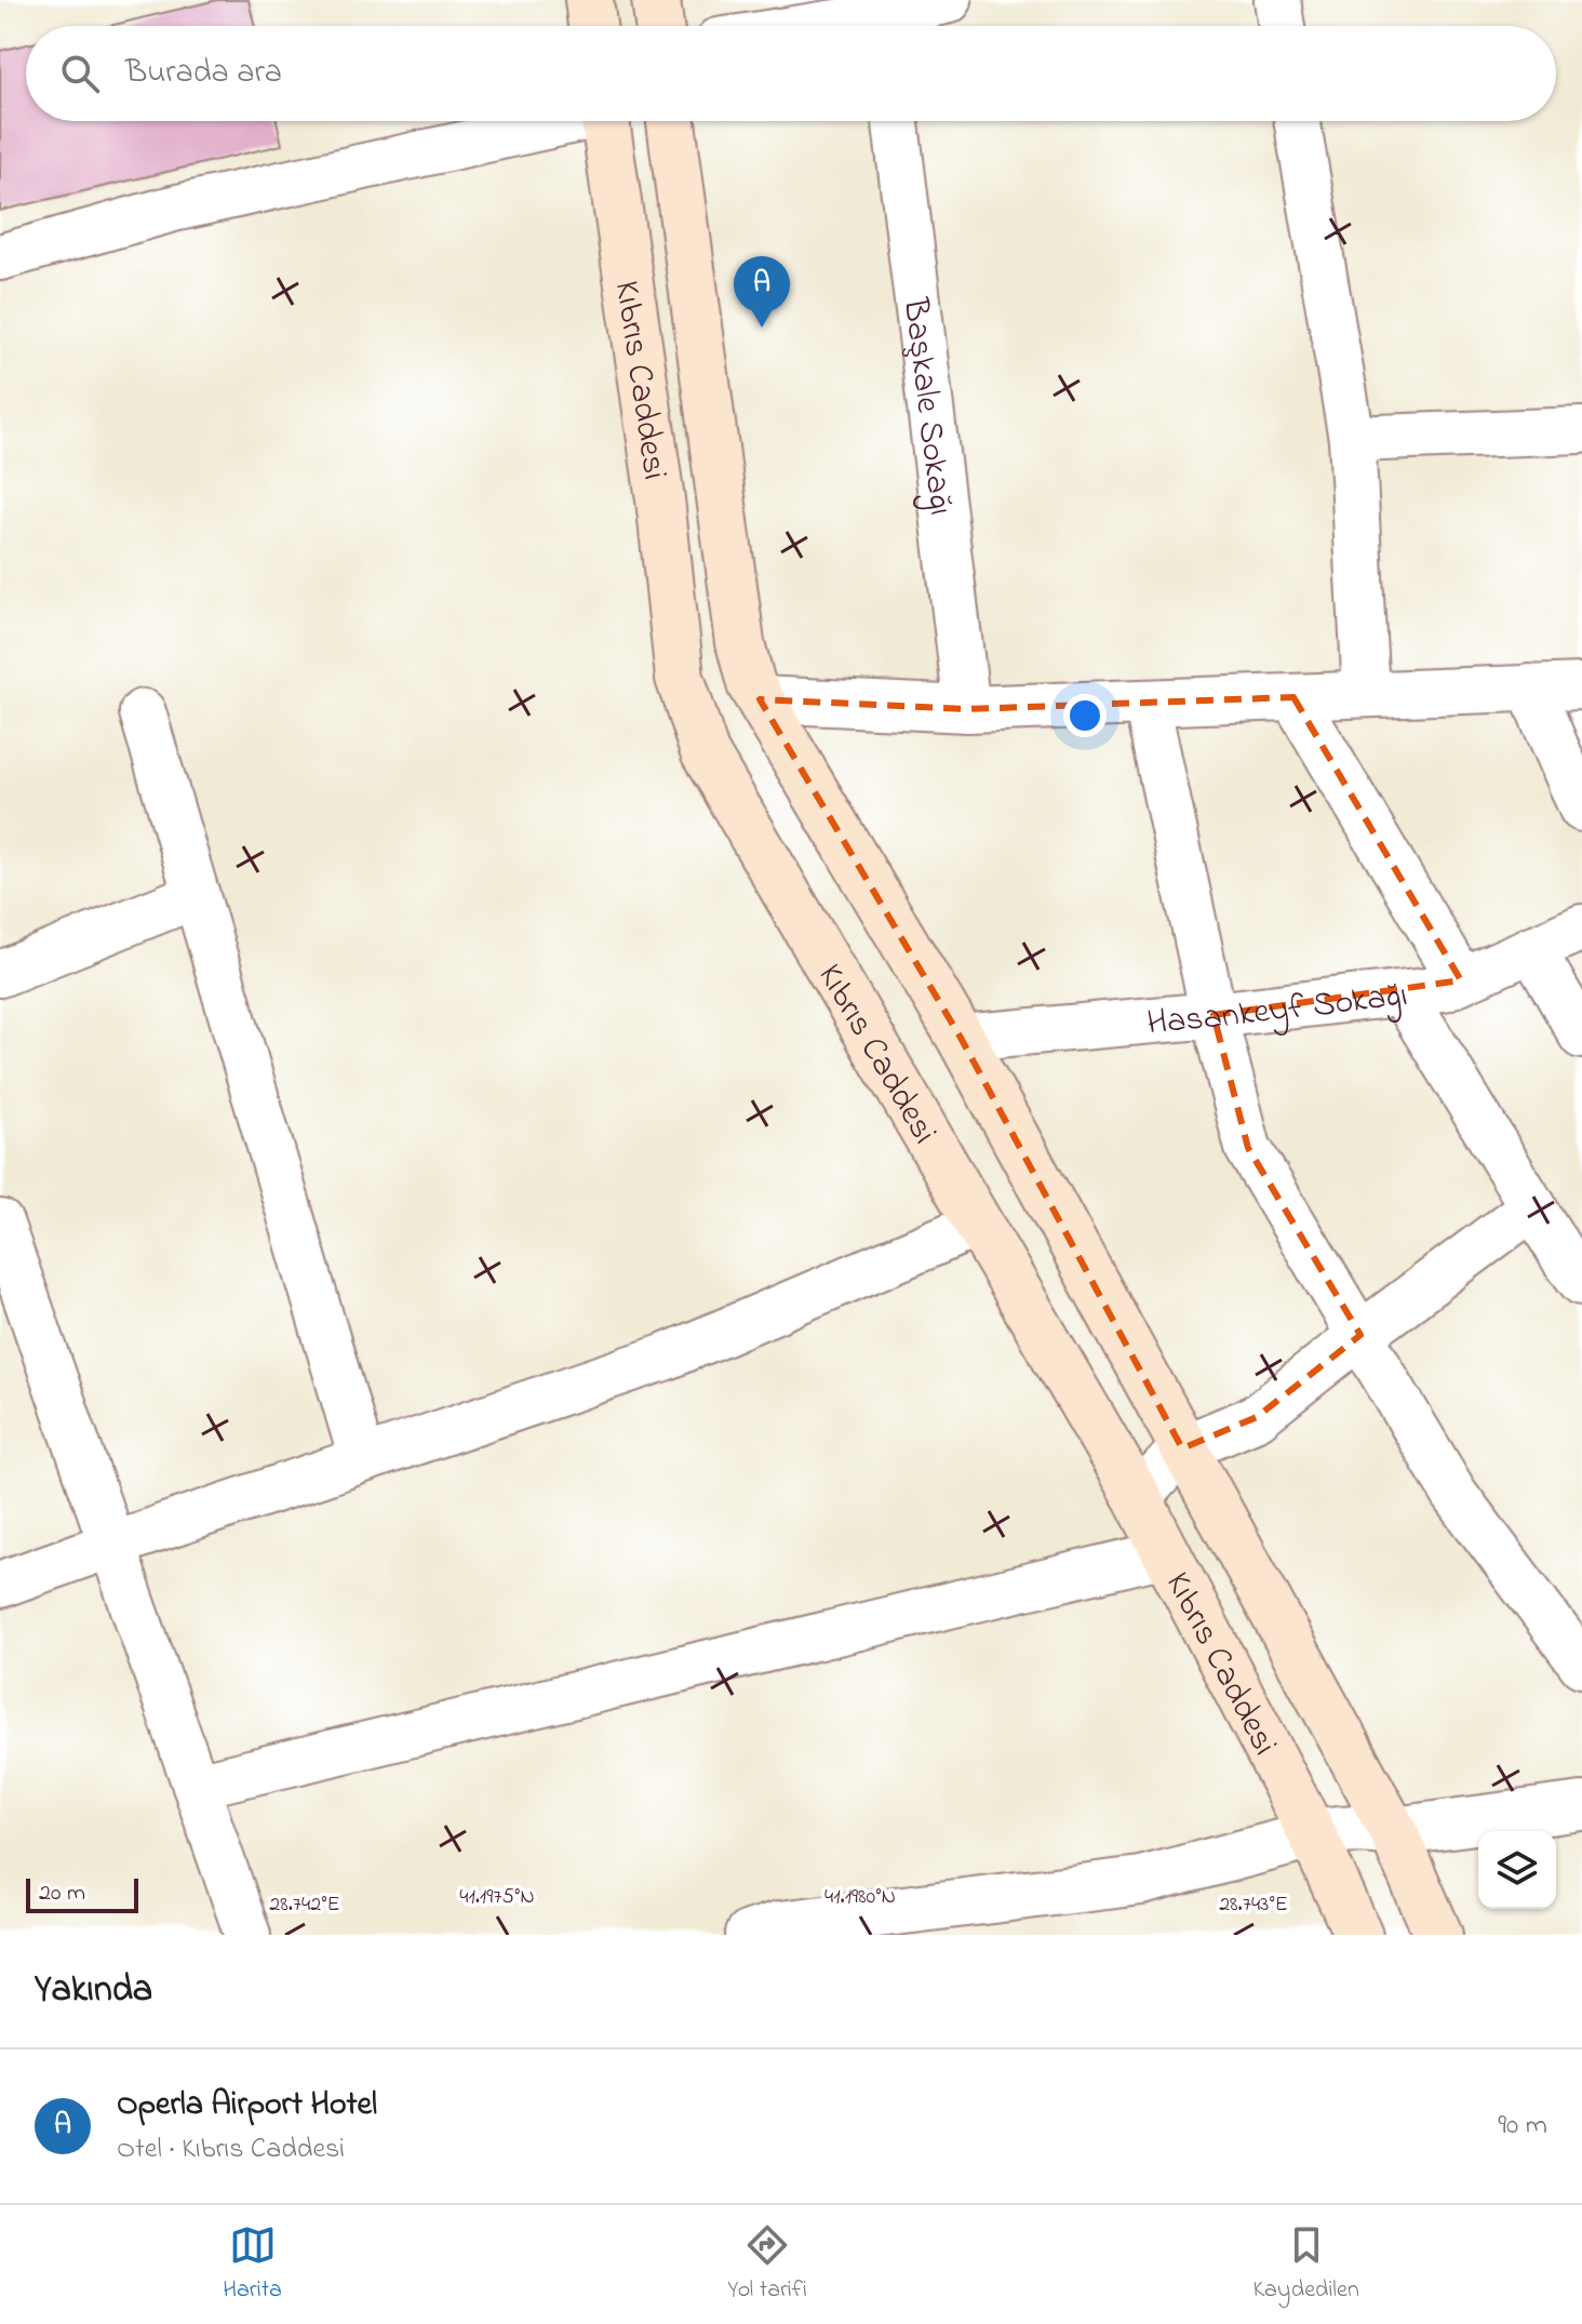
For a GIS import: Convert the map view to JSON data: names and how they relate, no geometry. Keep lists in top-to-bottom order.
{
  "streets": {
    "main road": ["Kıbrıs Caddesi"],
    "street": ["Başkale Sokağı", "Hasankeyf Sokağı"]
  },
  "scale_bar": "20 m",
  "page": {
    "search": "Burada ara",
    "pins": "A",
    "scale": "20 m",
    "heading": "Yakında",
    "list": [
      {
        "mark": "A",
        "name": "Operla Airport Hotel",
        "note": "Otel · Kıbrıs Caddesi",
        "value": "90 m"
      }
    ],
    "nav": ["Harita", "Yol tarifi", "Kaydedilen"]
  },
  "coordinates": [
    "41.1975°N",
    "41.1980°N",
    "28.742°E",
    "28.743°E"
  ]
}
